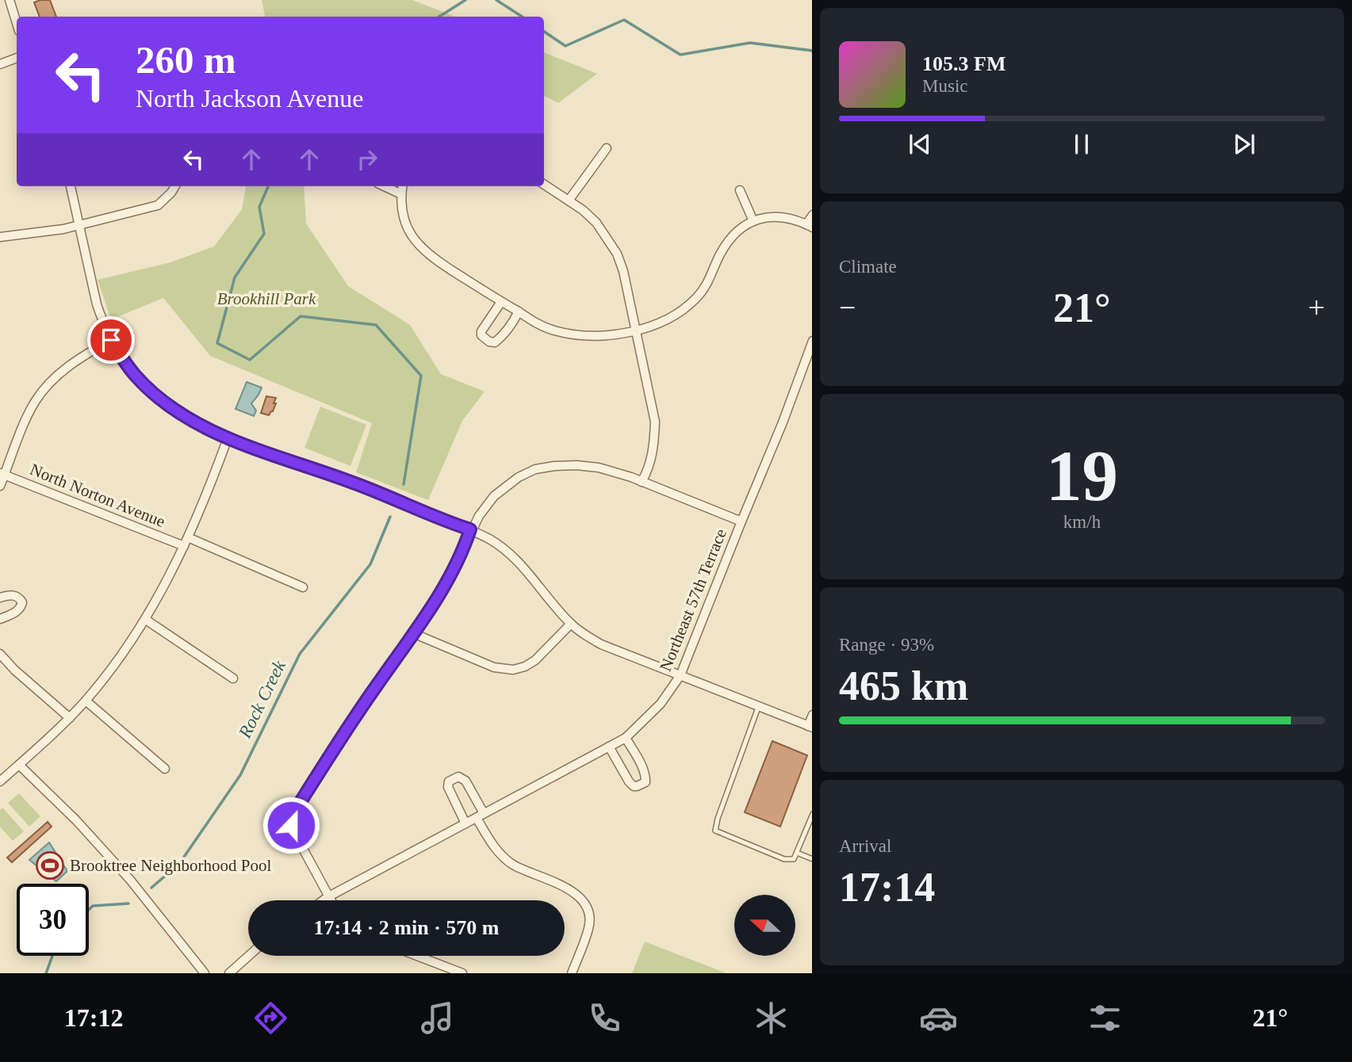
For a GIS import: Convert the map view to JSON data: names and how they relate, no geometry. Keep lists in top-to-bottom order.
{
  "streets": {
    "street": ["North Norton Avenue", "Northeast 57th Terrace"]
  },
  "water": ["Rock Creek"],
  "parks": ["Brookhill Park"],
  "places": {
    "sports": ["Brooktree Neighborhood Pool"]
  },
  "north": "left",
  "page": {
    "turn": ["260 m", "North Jackson Avenue"],
    "song": ["105.3 FM", "Music"],
    "tile": [
      "Climate",
      ["19", "km/h"],
      ["Range · 93%", "465 km"],
      ["Arrival", "17:14"]
    ],
    "heat": ["−", "21°", "+"],
    "limit": "30",
    "trip": "17:14 · 2 min · 570 m",
    "tabs": ["17:12", "21°"]
  }
}
